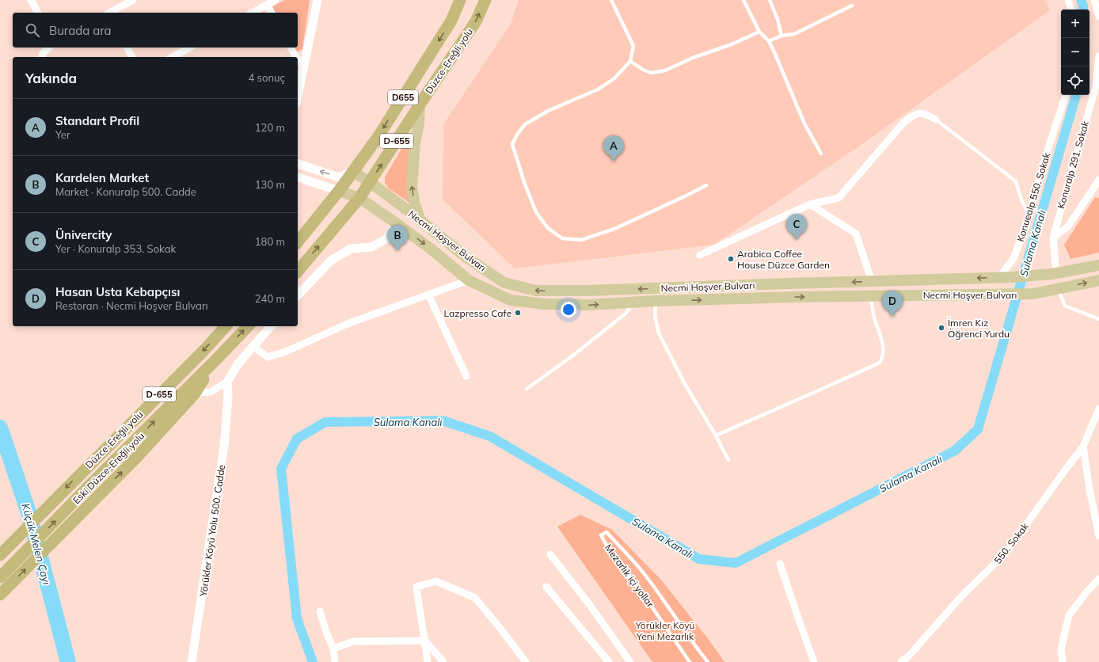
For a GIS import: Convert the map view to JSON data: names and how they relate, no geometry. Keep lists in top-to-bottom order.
{
  "streets": {
    "highway": [
      "Düzce-Ereğli yolu",
      "D655",
      "D-655",
      "Eski Düzce-Ereğli yolu"
    ],
    "main road": ["Necmi Hoşver Bulvarı"],
    "street": [
      "Konuralp 291. Sokak",
      "Konuealp 550. Sokak",
      "Yörükler Köyü Yolu 500. Cadde",
      "550. Sokak"
    ],
    "lane": ["Mezarlık içi yollar"]
  },
  "crossings": [
    ["Düzce-Ereğli yolu", "Necmi Hoşver Bulvarı"],
    ["Konuralp 291. Sokak", "Necmi Hoşver Bulvarı"],
    ["Konuealp 550. Sokak", "Necmi Hoşver Bulvarı"]
  ],
  "water": ["Sulama Kanalı", "Küçük Melen Çayı"],
  "parks": ["Yörükler Köyü Yeni Mezarlık"],
  "places": ["Arabica Coffee House Düzce Garden", "Lazpresso Cafe", "İmren Kız Öğrenci Yurdu"],
  "page": {
    "map_buttons": ["+", "−"],
    "search": "Burada ara",
    "heading": ["Yakında", "4 sonuç"],
    "list": [
      {
        "mark": "A",
        "name": "Standart Profil",
        "note": "Yer",
        "value": "120 m"
      },
      {
        "mark": "B",
        "name": "Kardelen Market",
        "note": "Market · Konuralp 500. Cadde",
        "value": "130 m"
      },
      {
        "mark": "C",
        "name": "Ünivercity",
        "note": "Yer · Konuralp 353. Sokak",
        "value": "180 m"
      },
      {
        "mark": "D",
        "name": "Hasan Usta Kebapçısı",
        "note": "Restoran · Necmi Hoşver Bulvarı",
        "value": "240 m"
      }
    ],
    "pins": [
      "A",
      "C",
      "B",
      "D"
    ]
  }
}
